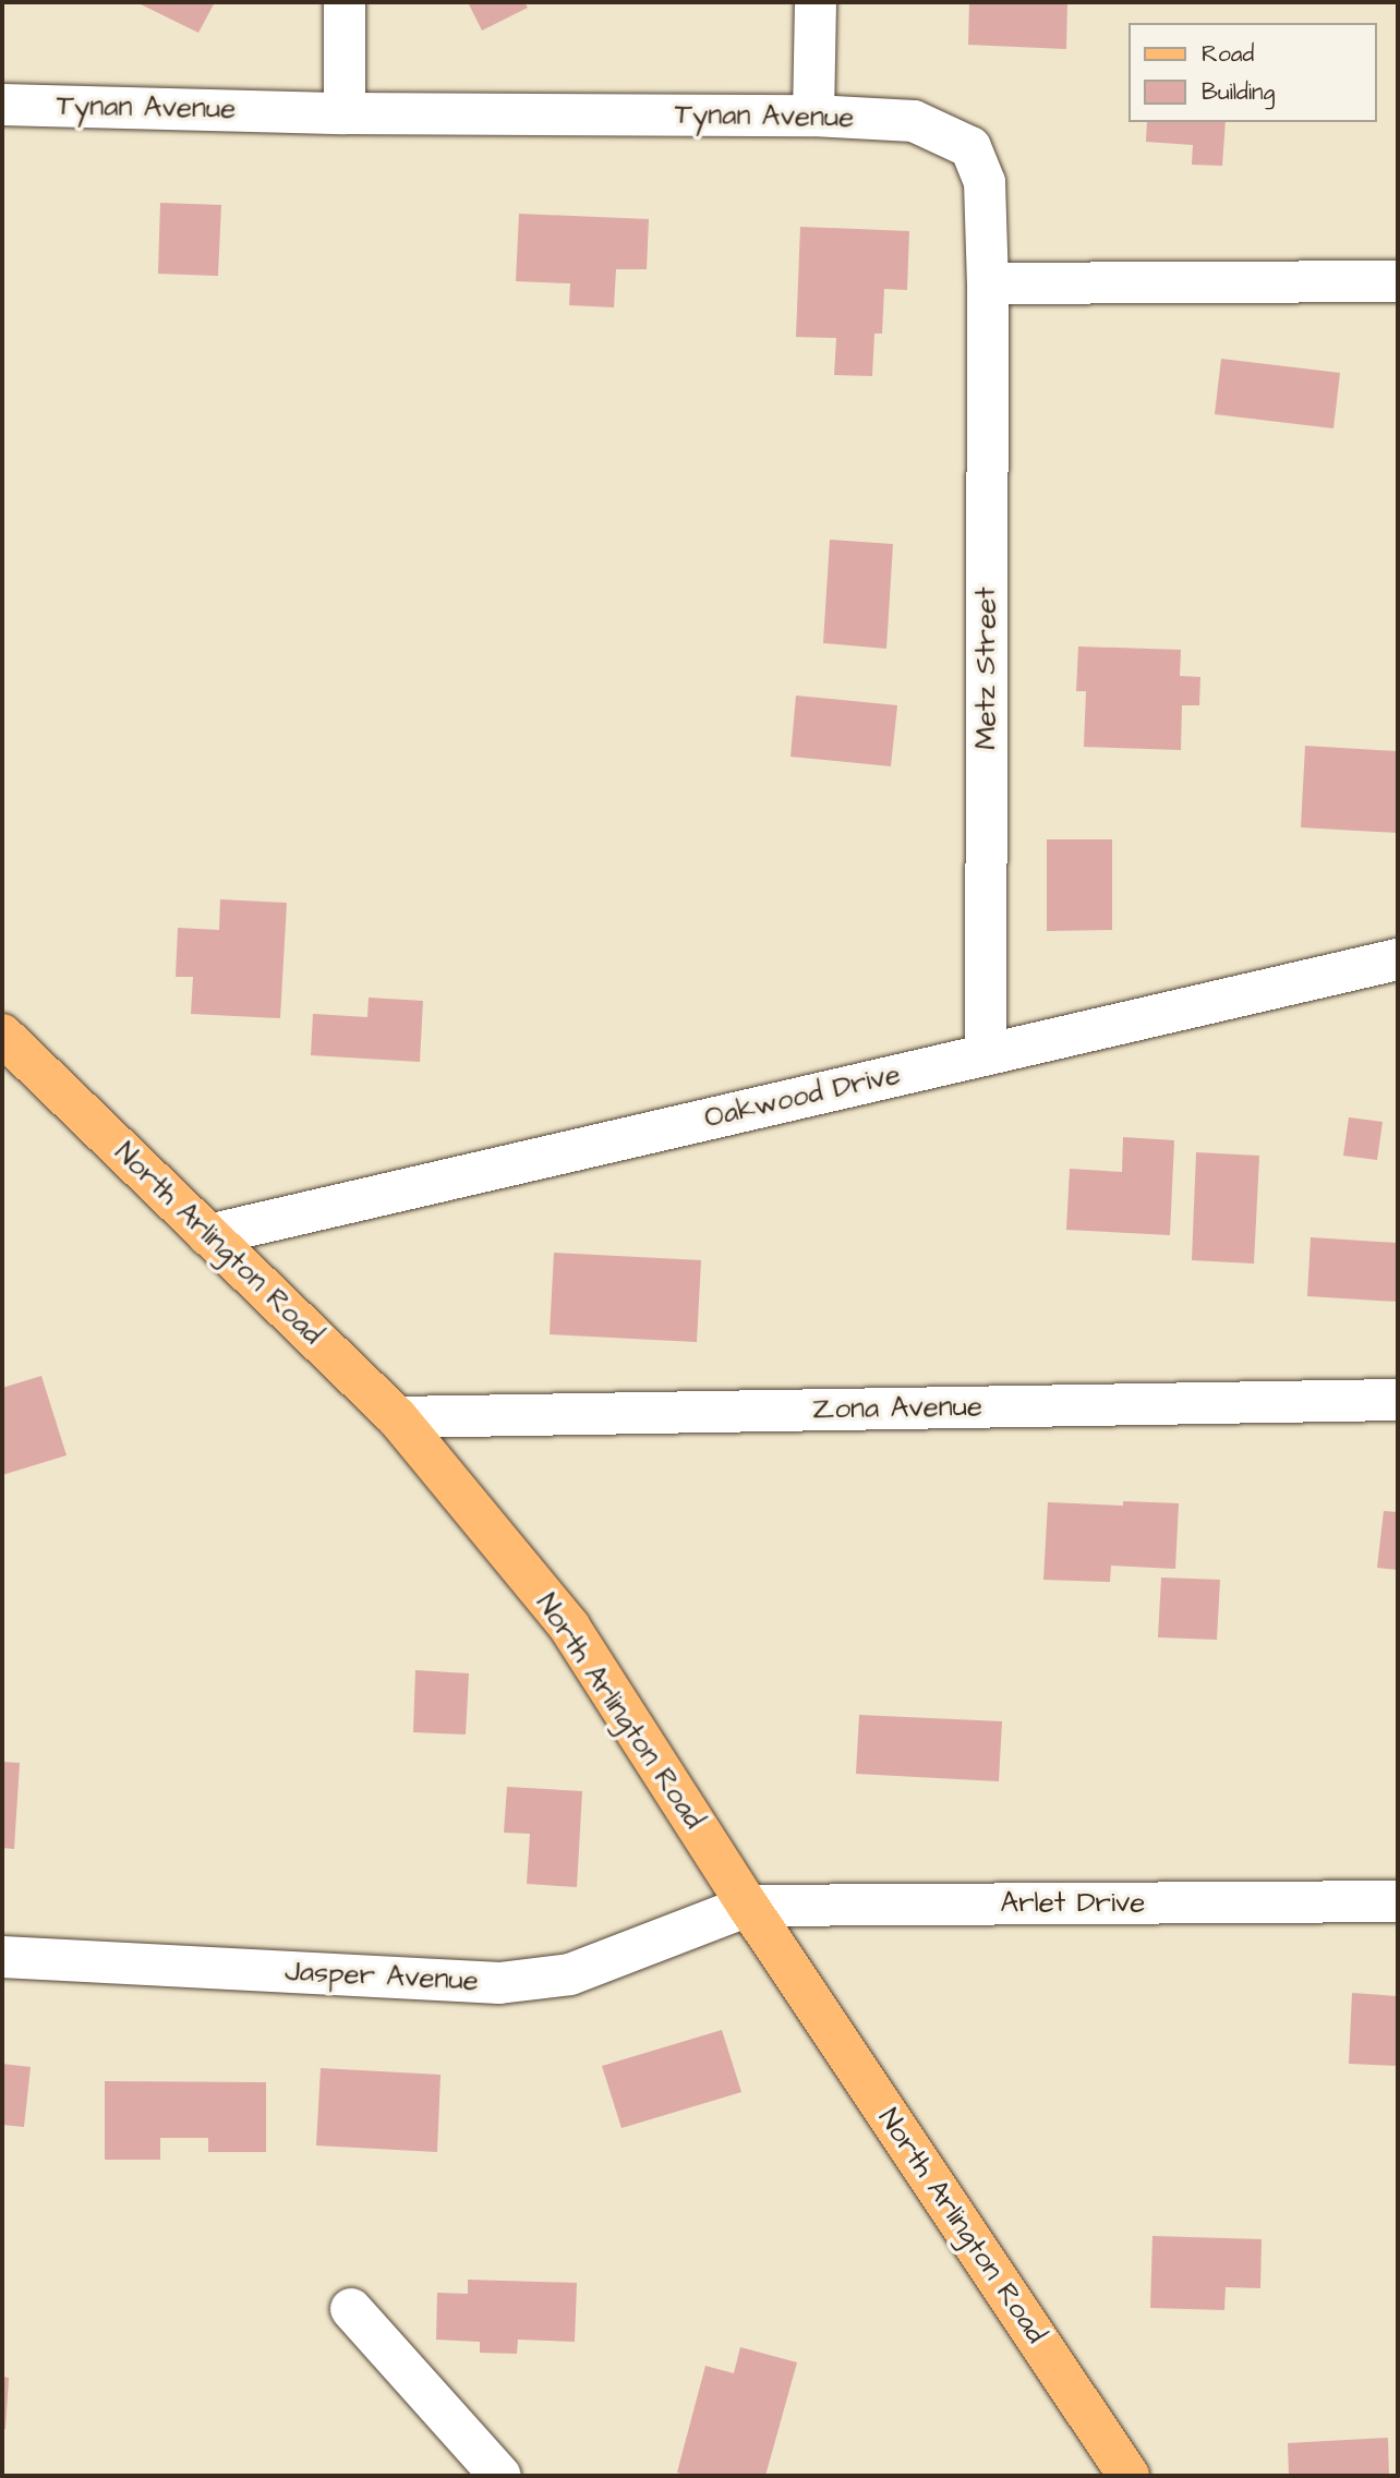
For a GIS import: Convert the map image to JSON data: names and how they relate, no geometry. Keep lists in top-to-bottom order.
{
  "streets": {
    "main road": ["North Arlington Road"],
    "street": [
      "Tynan Avenue",
      "Metz Street",
      "Oakwood Drive",
      "Zona Avenue",
      "Arlet Drive",
      "Jasper Avenue"
    ]
  },
  "crossings": [
    ["Tynan Avenue", "Metz Street"],
    ["Metz Street", "Oakwood Drive"],
    ["Oakwood Drive", "North Arlington Road"],
    ["North Arlington Road", "Zona Avenue"],
    ["North Arlington Road", "Arlet Drive"],
    ["North Arlington Road", "Jasper Avenue"],
    ["Arlet Drive", "Jasper Avenue"]
  ],
  "legend": ["Road", "Building"]
}
